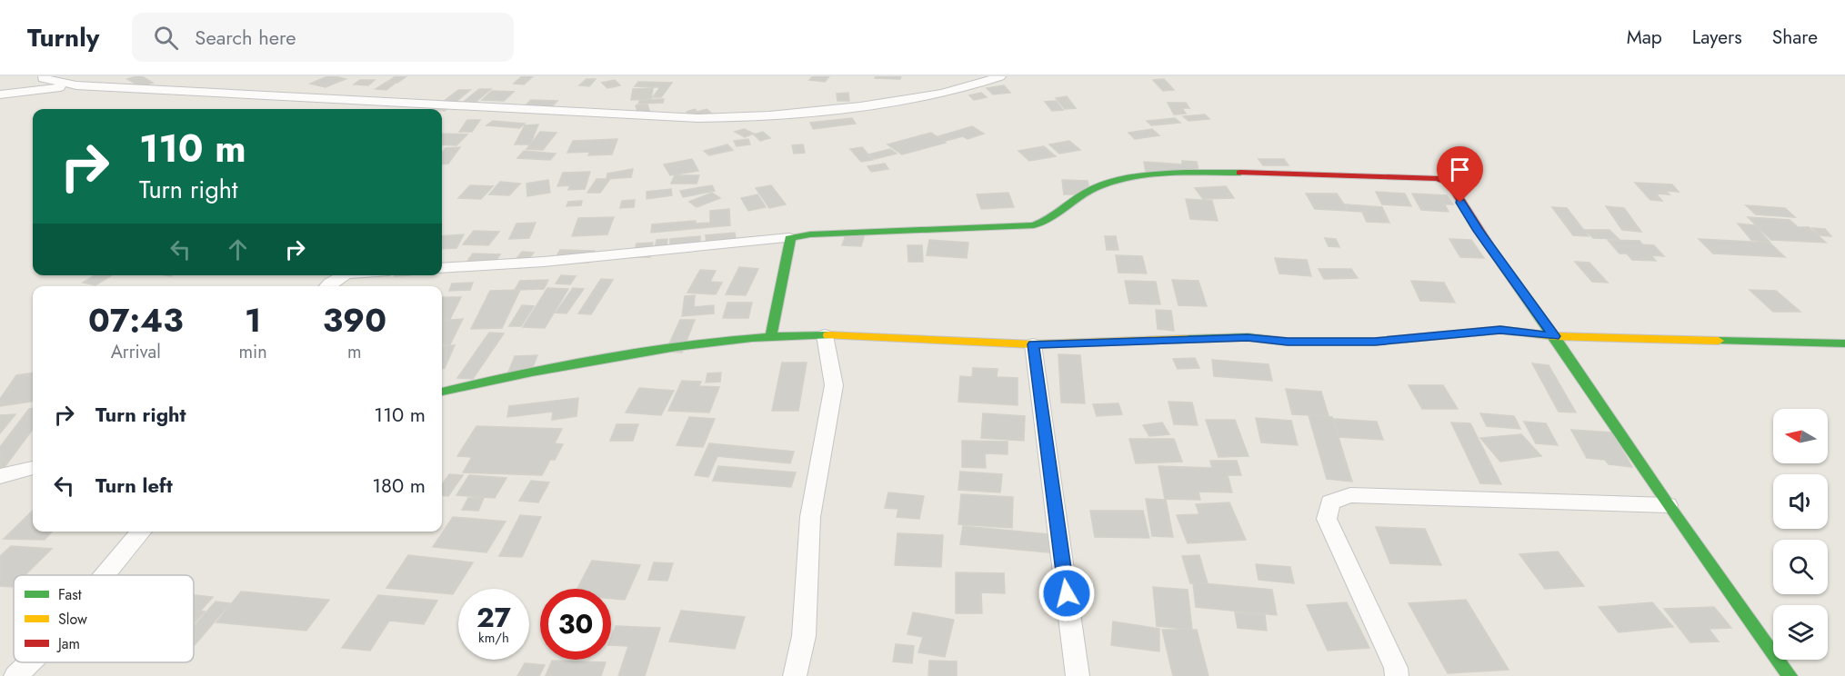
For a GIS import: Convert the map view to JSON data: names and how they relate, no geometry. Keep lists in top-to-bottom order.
{
  "legend": ["Fast", "Slow", "Jam"],
  "north": "left",
  "page": {
    "header": "Turnly",
    "search": "Search here",
    "nav": ["Map", "Layers", "Share"],
    "turn": ["110 m", "Turn right"],
    "eta": [
      "07:43",
      "Arrival",
      "1",
      "min",
      "390",
      "m"
    ],
    "list": [
      {
        "name": "Turn right",
        "value": "110 m"
      },
      {
        "name": "Turn left",
        "value": "180 m"
      }
    ],
    "speed": "27 km/h",
    "limit": "30"
  }
}
